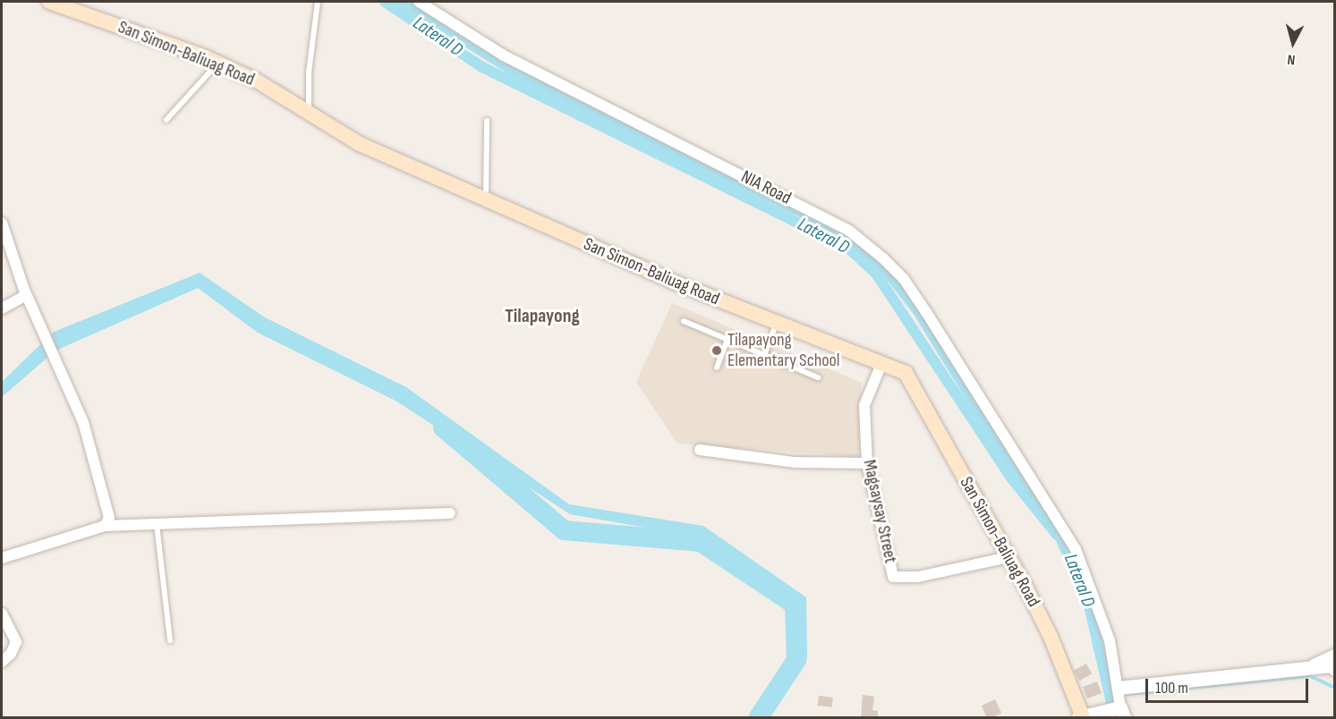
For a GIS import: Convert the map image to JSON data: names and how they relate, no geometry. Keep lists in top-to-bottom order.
{
  "streets": {
    "main road": ["San Simon-Baliuag Road"],
    "street": ["NIA Road", "Magsaysay Street"]
  },
  "crossings": [
    ["San Simon-Baliuag Road", "Magsaysay Street"]
  ],
  "districts": ["Tilapayong"],
  "water": ["Lateral D"],
  "places": ["Tilapayong Elementary School"],
  "scale_bar": "100 m",
  "north": "bottom"
}
